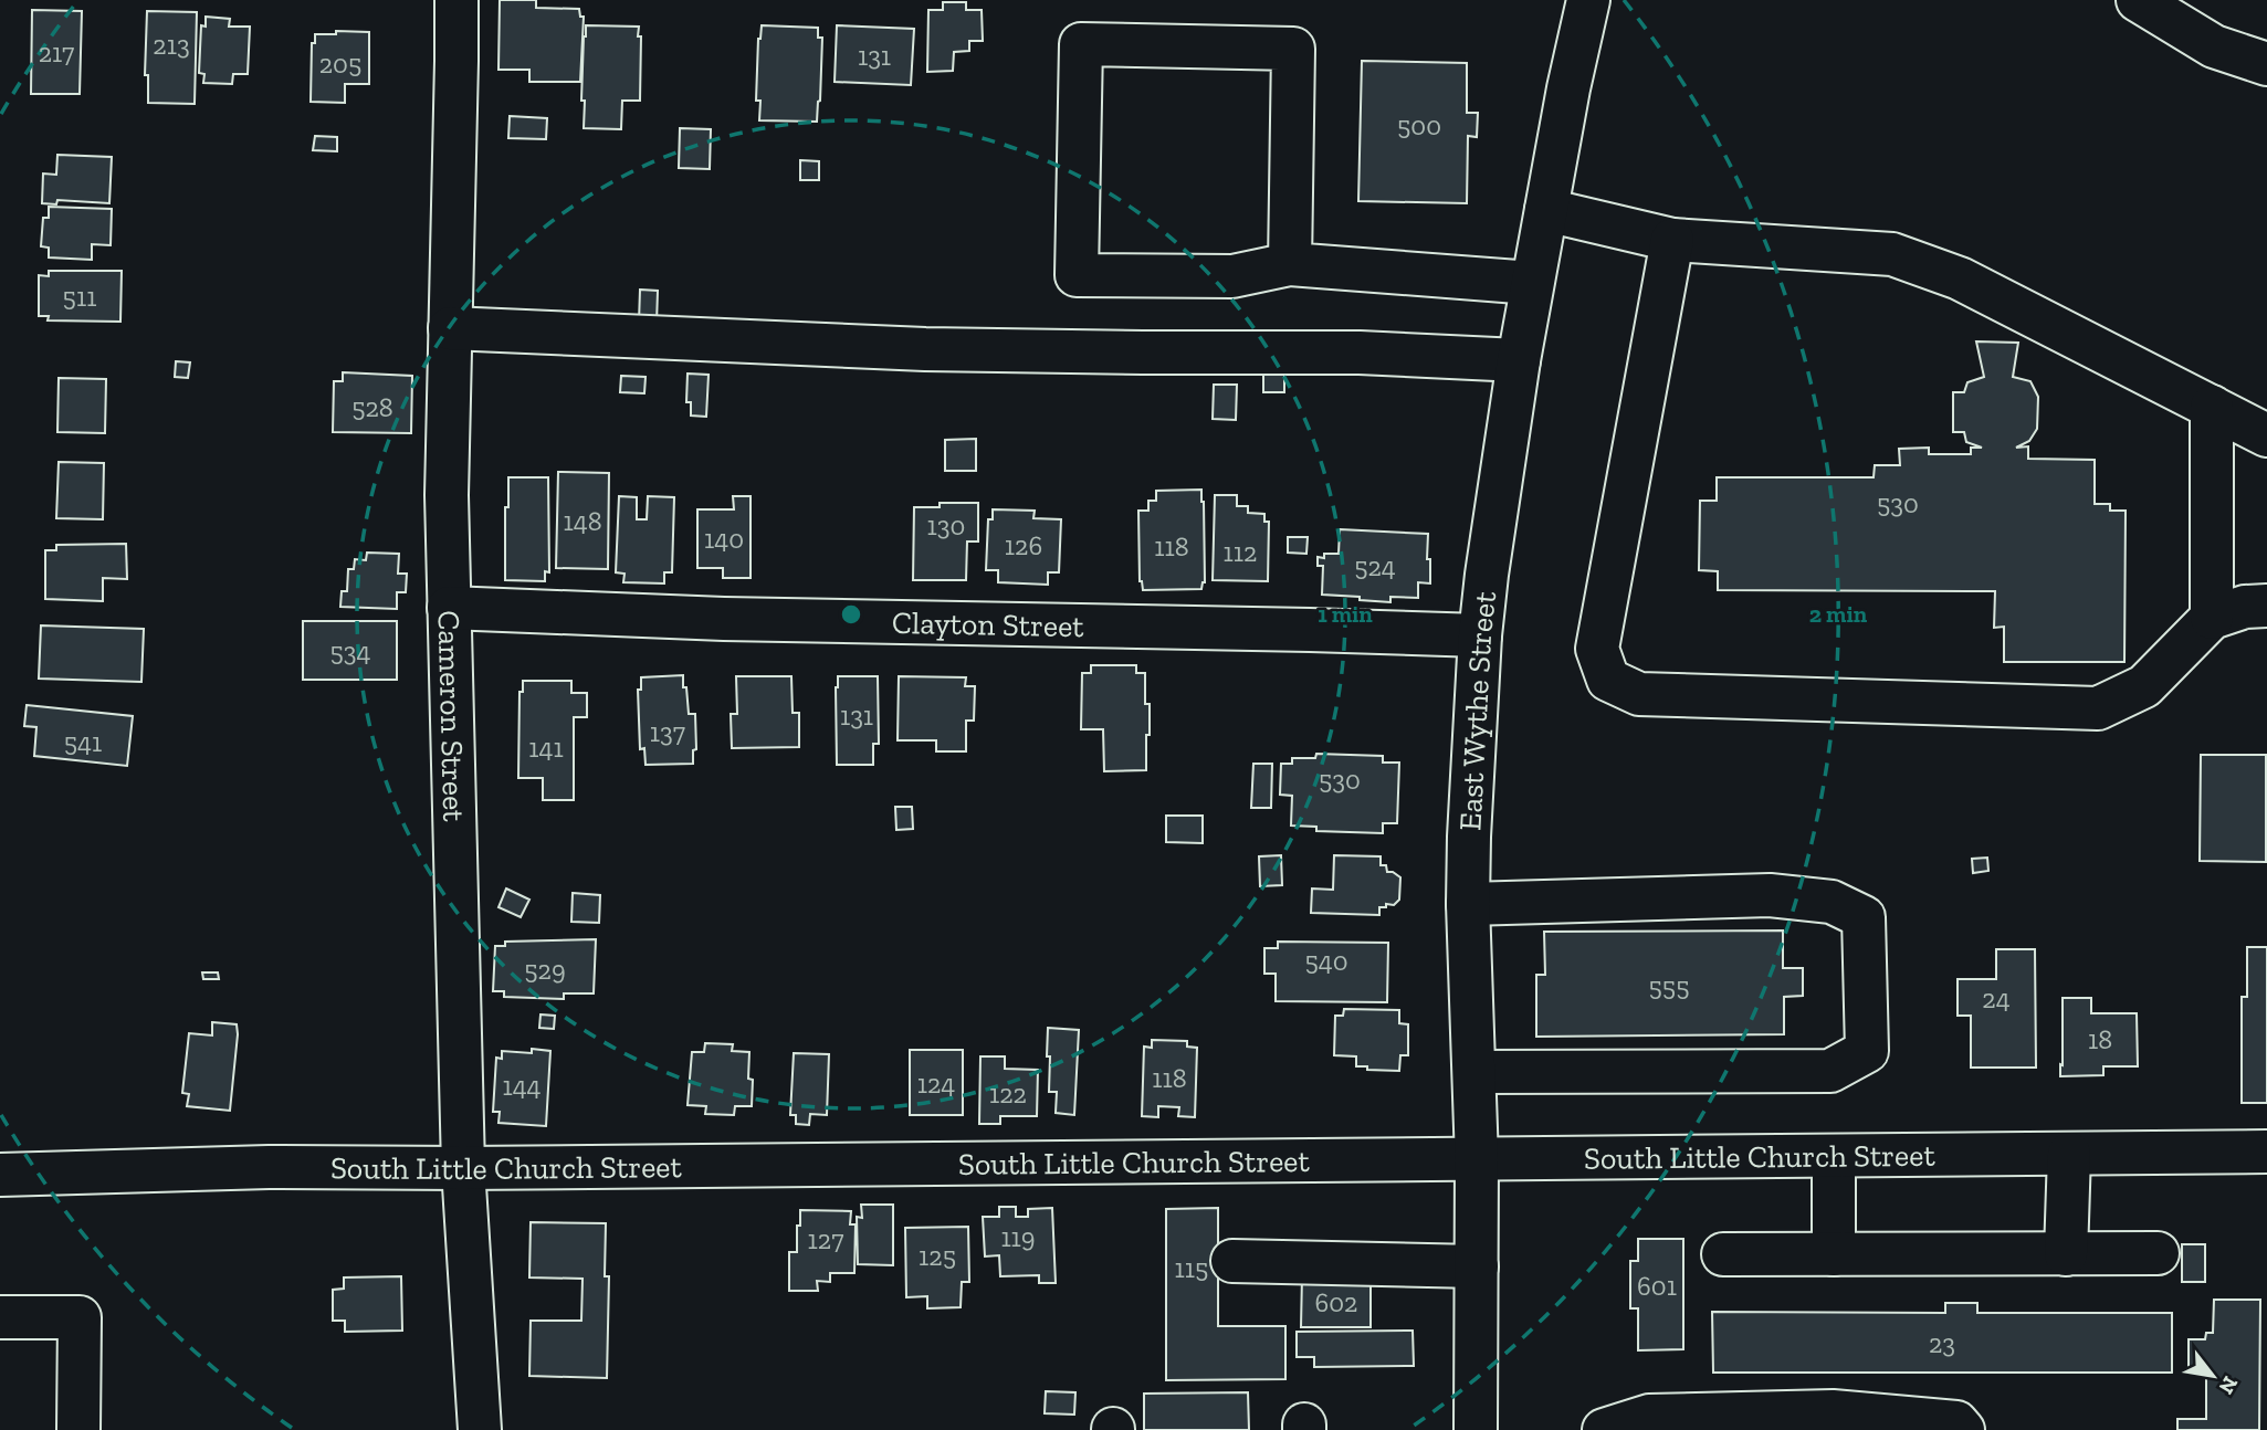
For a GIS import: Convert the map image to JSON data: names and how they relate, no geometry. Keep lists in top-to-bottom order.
{
  "streets": {
    "main road": [
      "Clayton Street",
      "East Wythe Street",
      "Cameron Street",
      "South Little Church Street"
    ]
  },
  "crossings": [
    ["Clayton Street", "East Wythe Street"],
    ["Clayton Street", "Cameron Street"],
    ["East Wythe Street", "South Little Church Street"],
    ["Cameron Street", "South Little Church Street"]
  ],
  "house_numbers": [
    "213",
    "217",
    "131",
    "205",
    "500",
    "511",
    "528",
    "530",
    "148",
    "130",
    "140",
    "126",
    "118",
    "112",
    "524",
    "534",
    "131",
    "137",
    "541",
    "141",
    "530",
    "540",
    "529",
    "555",
    "24",
    "18",
    "118",
    "124",
    "144",
    "122",
    "119",
    "127",
    "125",
    "115",
    "601",
    "602",
    "23"
  ],
  "north": "bottom right",
  "rings": ["1 min", "2 min"]
}
